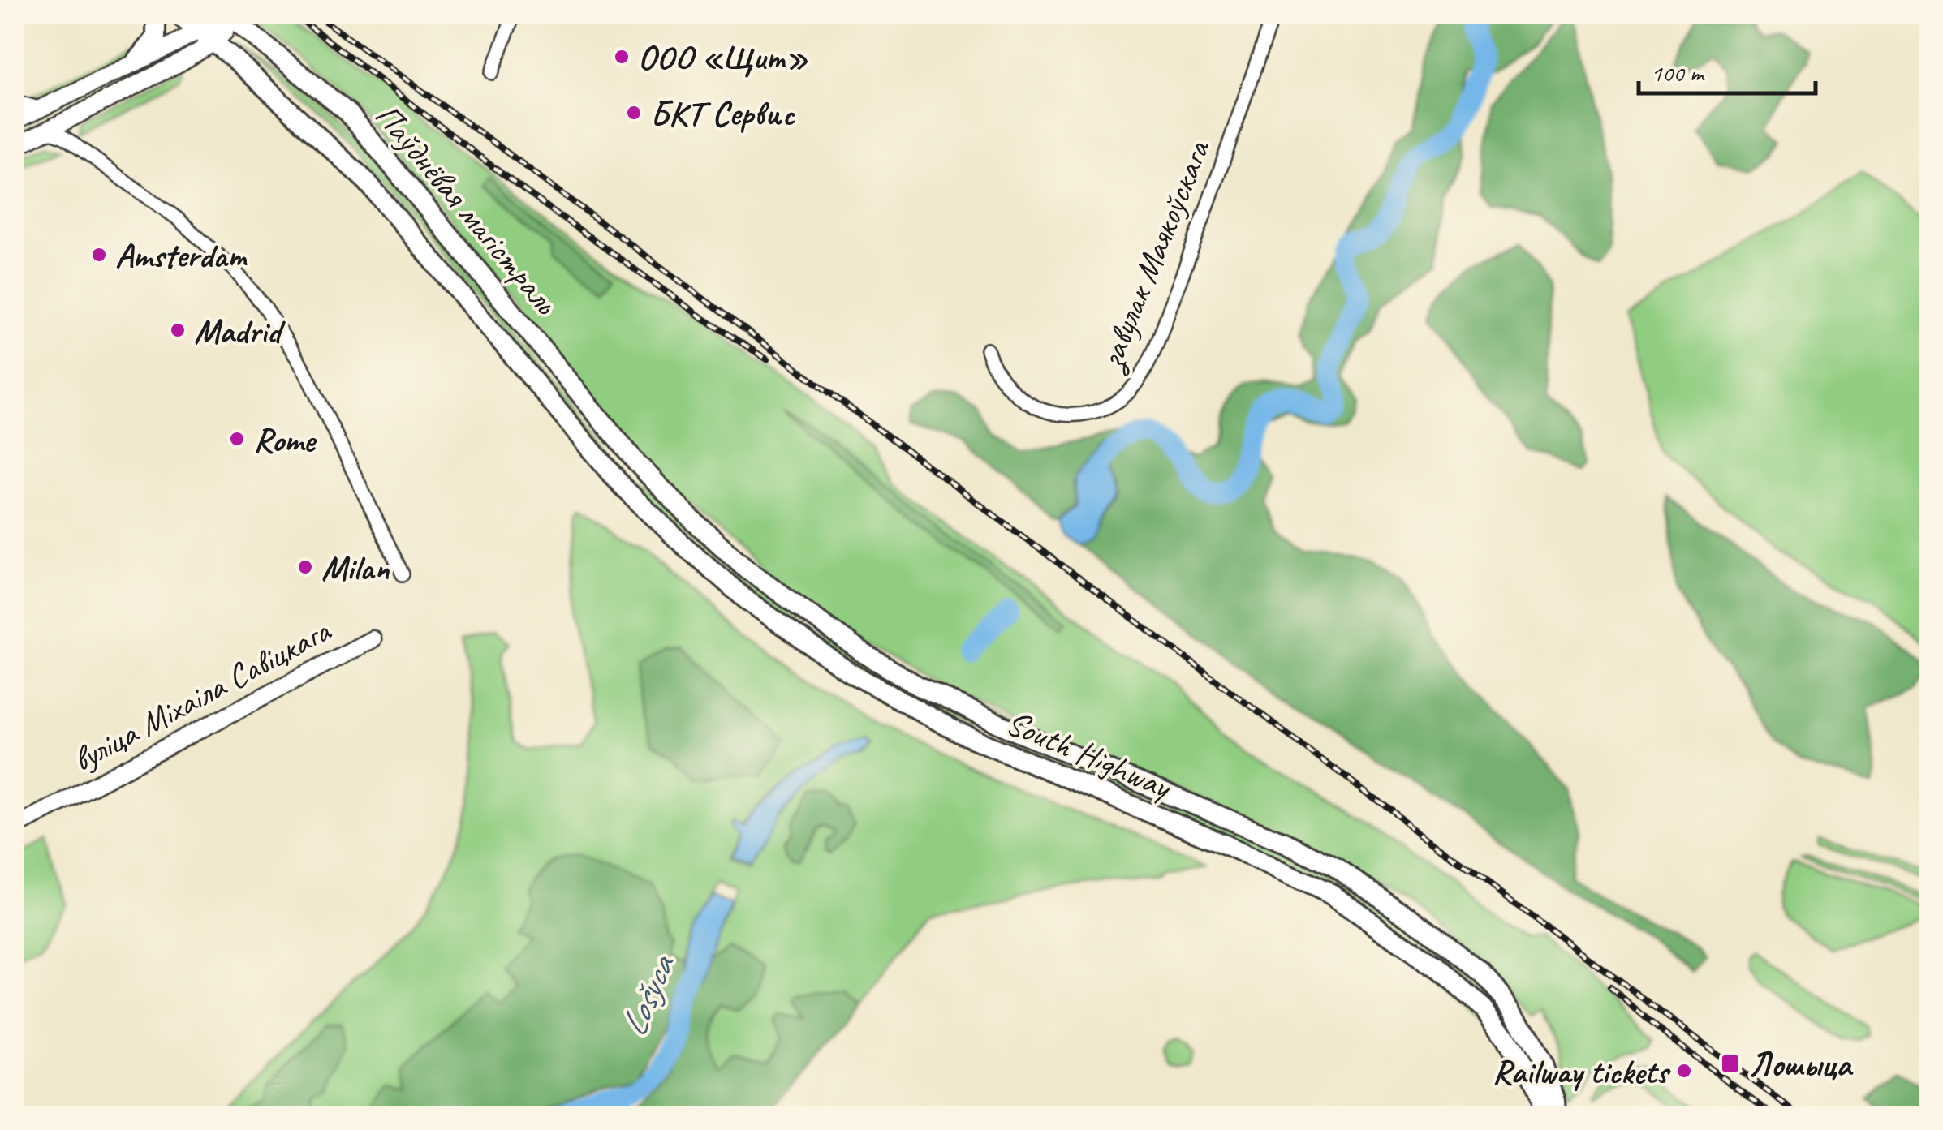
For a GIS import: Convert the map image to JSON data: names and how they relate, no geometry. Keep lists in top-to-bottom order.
{
  "streets": {
    "main road": ["South Highway"],
    "street": ["завулак Маякоўскага", "вуліца Міхаіла Савіцкага"]
  },
  "water": ["Lošyca"],
  "places": {
    "other": [
      "ООО «Щит»",
      "БКТ Сервис",
      "Amsterdam",
      "Madrid",
      "Rome",
      "Milan",
      "Railway tickets"
    ],
    "transit": ["Лошыца"]
  },
  "scale_bar": "100 m"
}
